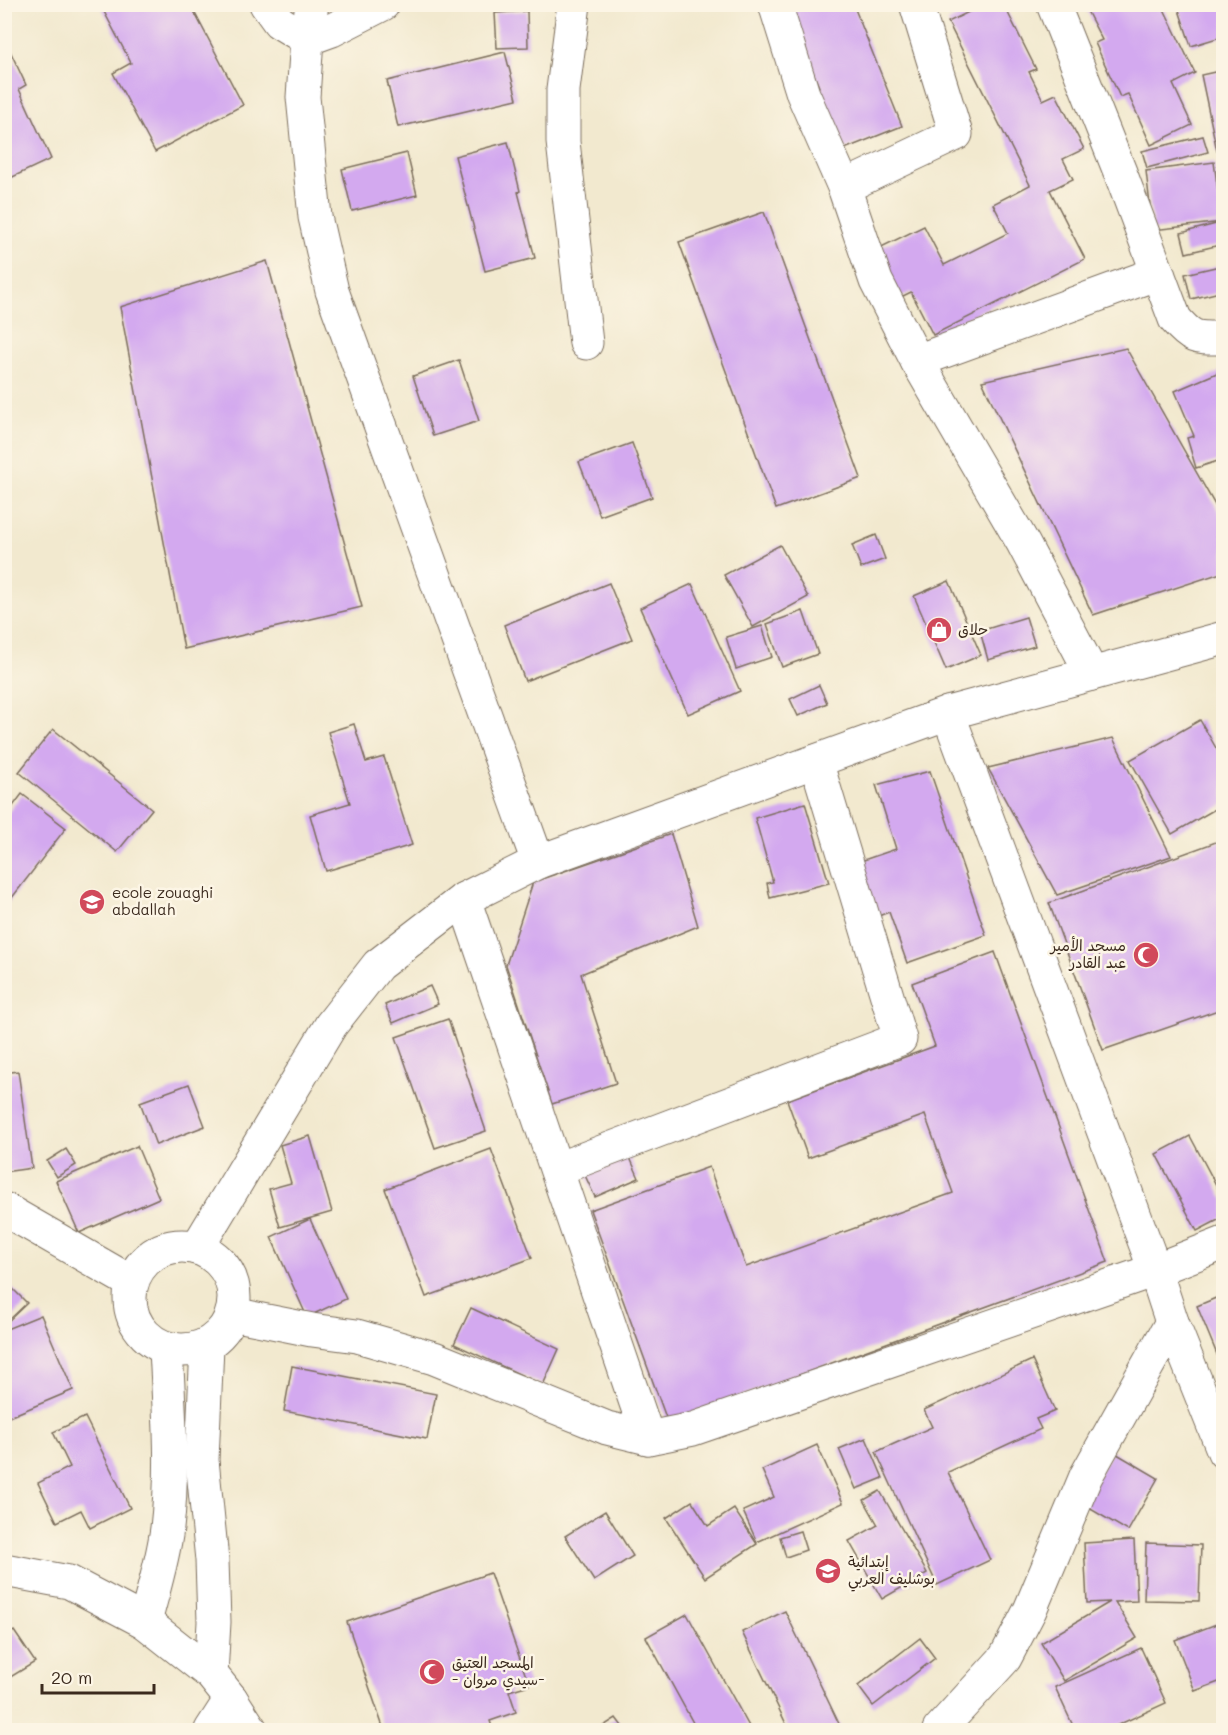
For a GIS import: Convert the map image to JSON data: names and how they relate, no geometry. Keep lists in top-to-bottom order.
{
  "places": {
    "shop": ["حلاق"],
    "school or university": ["ecole zouaghi abdallah", "إبتدائية بوشليف العربي"],
    "mosque": ["مسجد الأمير عبد القادر", "المسجد العتيق - سيدي مروان-"]
  },
  "scale_bar": "20 m"
}
